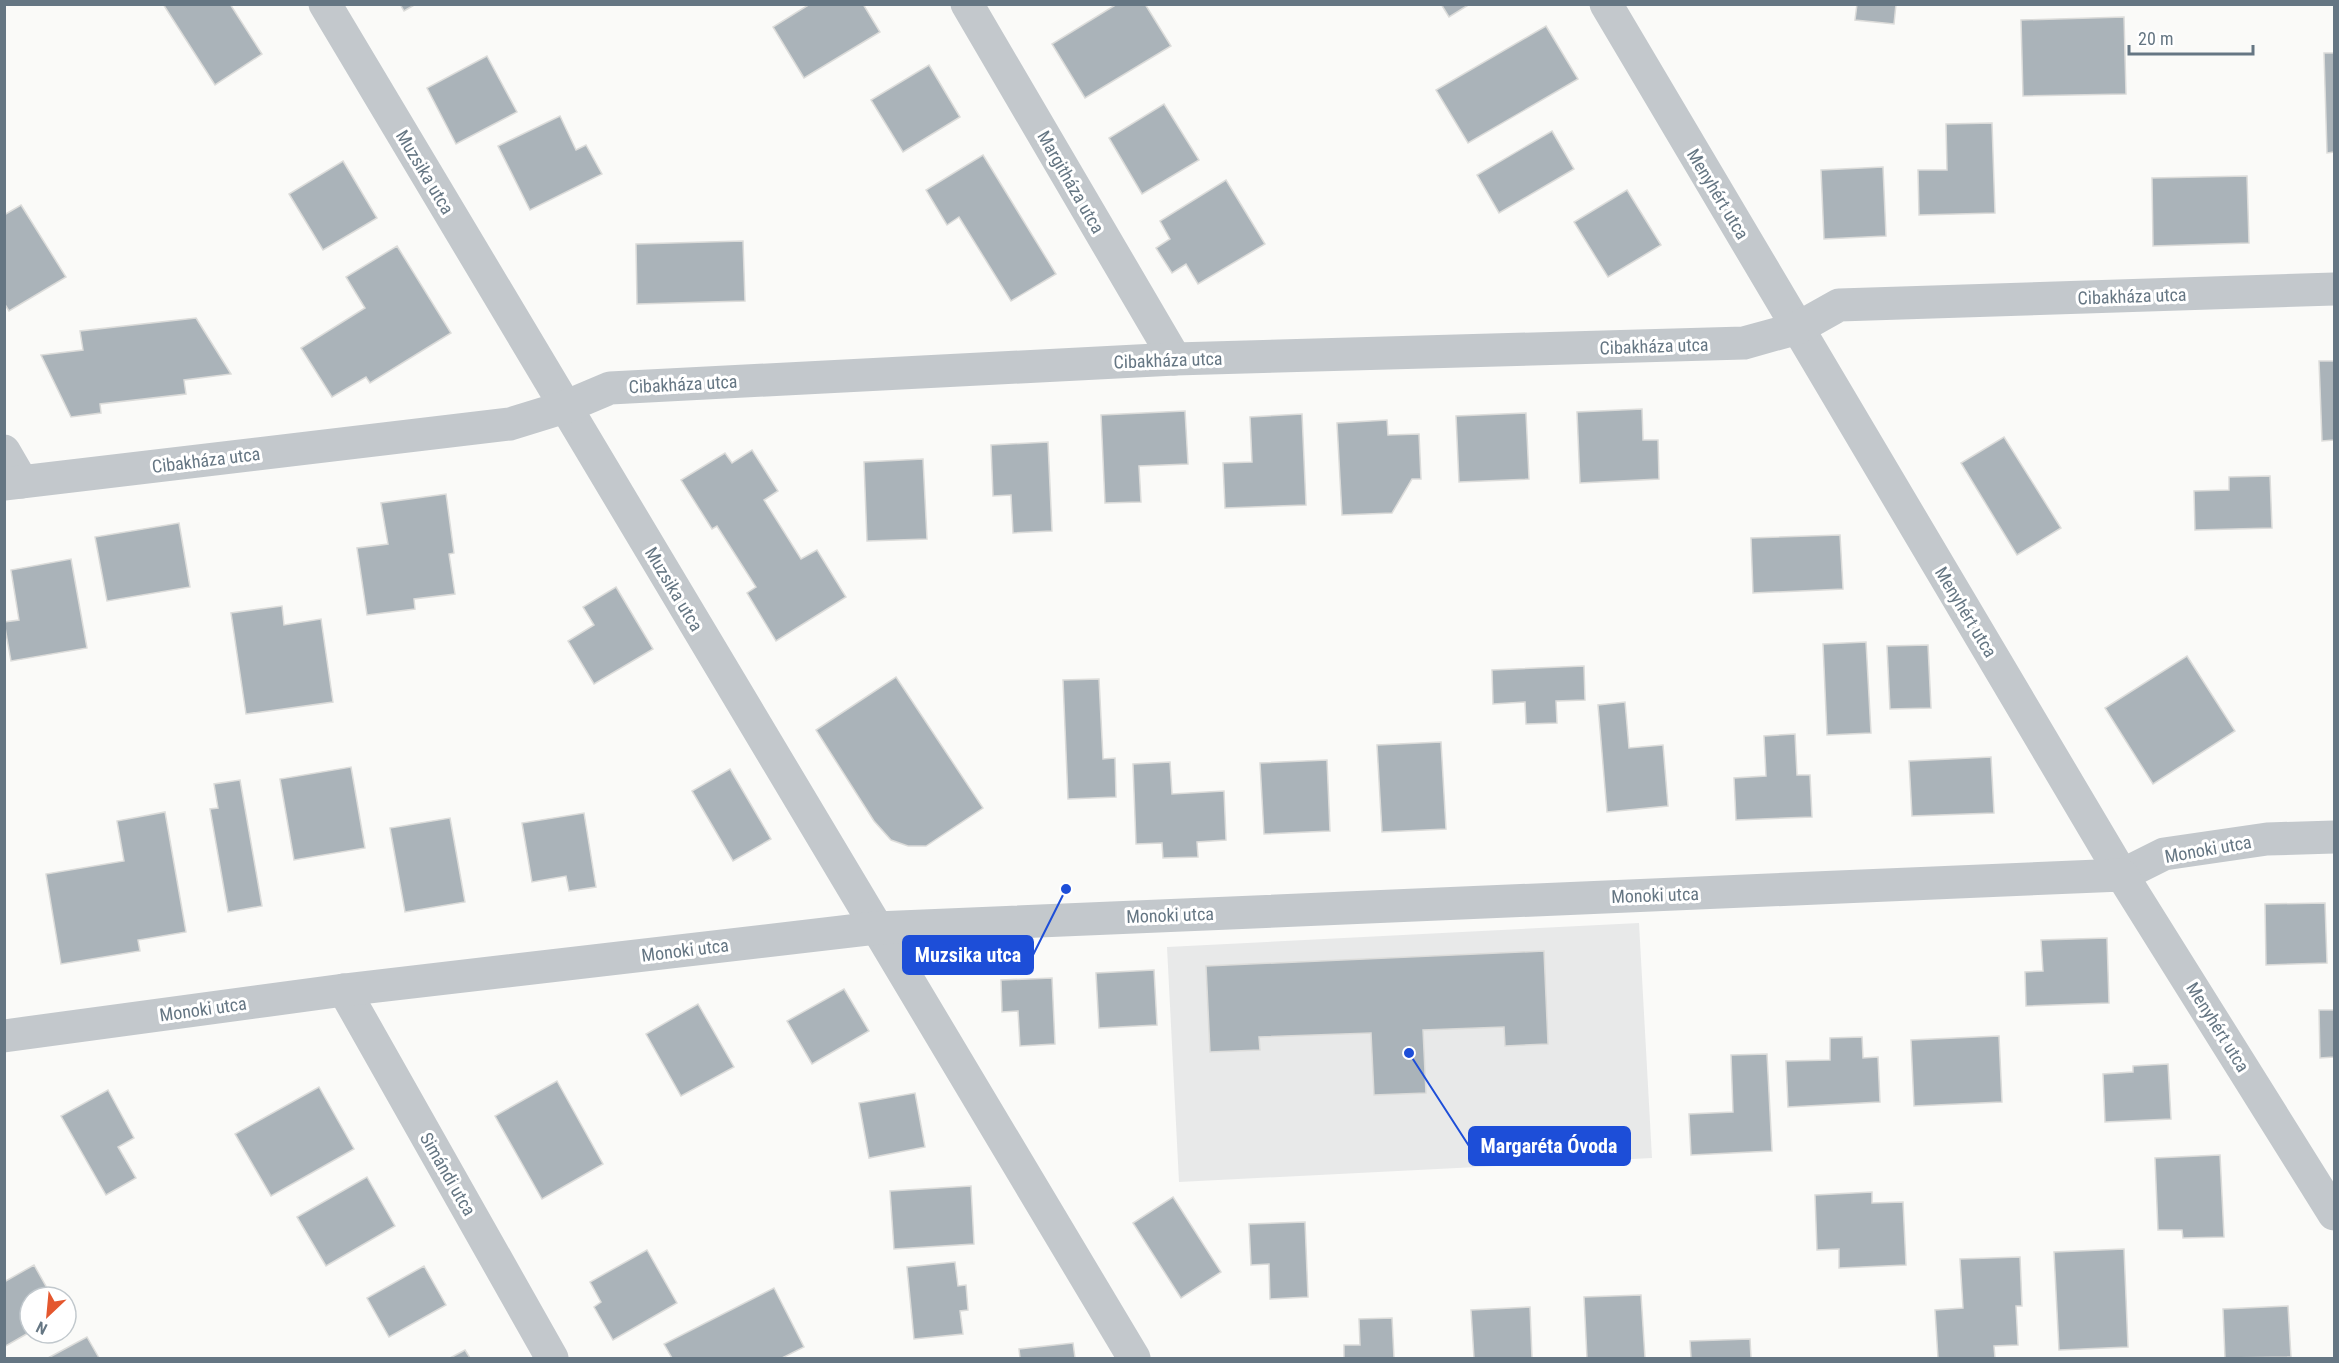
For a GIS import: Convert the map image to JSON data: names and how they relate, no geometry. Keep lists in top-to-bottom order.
{
  "streets": {
    "street": [
      "Muzsika utca",
      "Margitháza utca",
      "Menyhért utca",
      "Cibakháza utca",
      "Monoki utca",
      "Simándi utca"
    ]
  },
  "crossings": [
    ["Muzsika utca", "Cibakháza utca"],
    ["Muzsika utca", "Monoki utca"],
    ["Margitháza utca", "Cibakháza utca"],
    ["Menyhért utca", "Cibakháza utca"],
    ["Menyhért utca", "Monoki utca"],
    ["Monoki utca", "Simándi utca"]
  ],
  "places": ["Muzsika utca", "Margaréta Óvoda"],
  "scale_bar": "20 m",
  "north": "bottom left"
}
